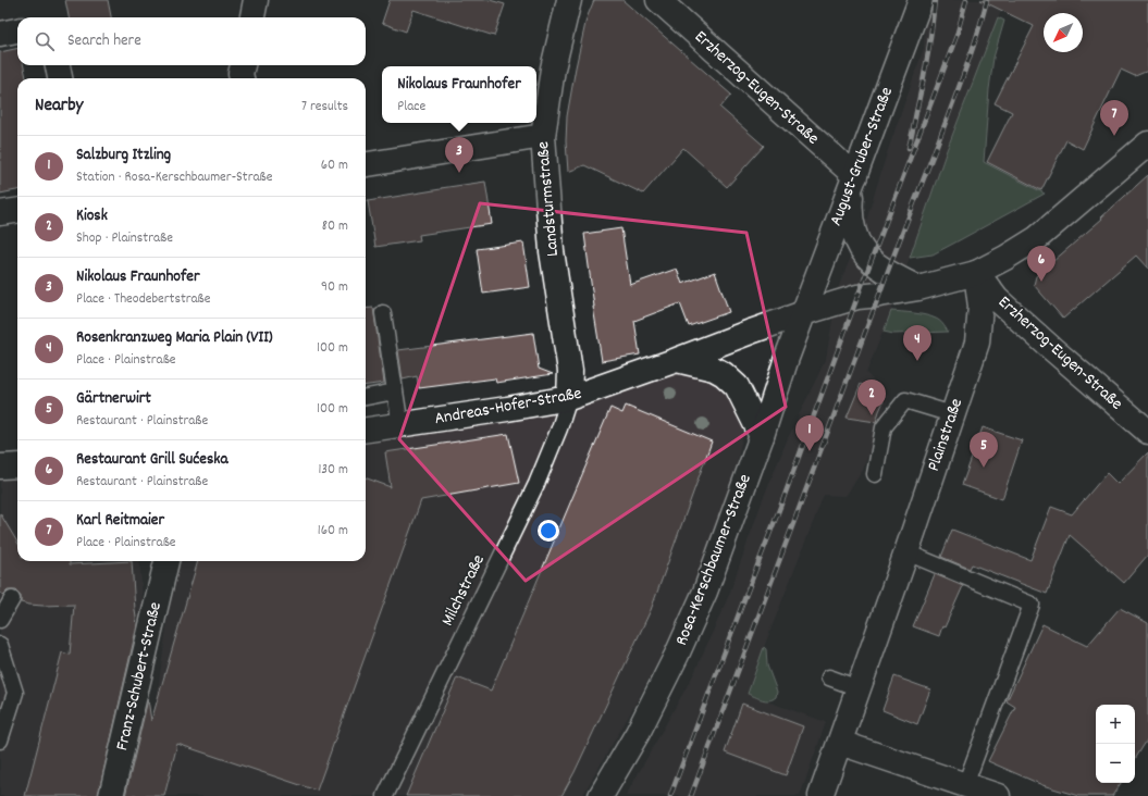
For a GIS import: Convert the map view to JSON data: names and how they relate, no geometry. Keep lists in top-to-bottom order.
{
  "streets": {
    "street": [
      "Erzherzog-Eugen-Straße",
      "August-Gruber-Straße",
      "Landsturmstraße",
      "Andreas-Hofer-Straße",
      "Plainstraße",
      "Rosa-Kerschbaumer-Straße",
      "Franz-Schubert-Straße"
    ],
    "lane": ["Milchstraße"]
  },
  "crossings": [
    ["Erzherzog-Eugen-Straße", "August-Gruber-Straße"],
    ["Erzherzog-Eugen-Straße", "Andreas-Hofer-Straße"],
    ["Erzherzog-Eugen-Straße", "Plainstraße"],
    ["August-Gruber-Straße", "Andreas-Hofer-Straße"],
    ["August-Gruber-Straße", "Rosa-Kerschbaumer-Straße"],
    ["Landsturmstraße", "Andreas-Hofer-Straße"],
    ["Landsturmstraße", "Milchstraße"],
    ["Andreas-Hofer-Straße", "Plainstraße"],
    ["Andreas-Hofer-Straße", "Rosa-Kerschbaumer-Straße"],
    ["Andreas-Hofer-Straße", "Milchstraße"]
  ],
  "north": "bottom left",
  "page": {
    "search": "Search here",
    "popup": ["Nikolaus Fraunhofer", "Place"],
    "heading": ["Nearby", "7 results"],
    "pins": [
      "7",
      "3",
      "6",
      "4",
      "2",
      "1",
      "5"
    ],
    "list": [
      {
        "mark": "1",
        "name": "Salzburg Itzling",
        "note": "Station · Rosa-Kerschbaumer-Straße",
        "value": "60 m"
      },
      {
        "mark": "2",
        "name": "Kiosk",
        "note": "Shop · Plainstraße",
        "value": "80 m"
      },
      {
        "mark": "3",
        "name": "Nikolaus Fraunhofer",
        "note": "Place · Theodebertstraße",
        "value": "90 m"
      },
      {
        "mark": "4",
        "name": "Rosenkranzweg Maria Plain (VII)",
        "note": "Place · Plainstraße",
        "value": "100 m"
      },
      {
        "mark": "5",
        "name": "Gärtnerwirt",
        "note": "Restaurant · Plainstraße",
        "value": "100 m"
      },
      {
        "mark": "6",
        "name": "Restaurant Grill Sućeska",
        "note": "Restaurant · Plainstraße",
        "value": "130 m"
      },
      {
        "mark": "7",
        "name": "Karl Reitmaier",
        "note": "Place · Plainstraße",
        "value": "160 m"
      }
    ],
    "map_buttons": ["+", "−"]
  }
}
